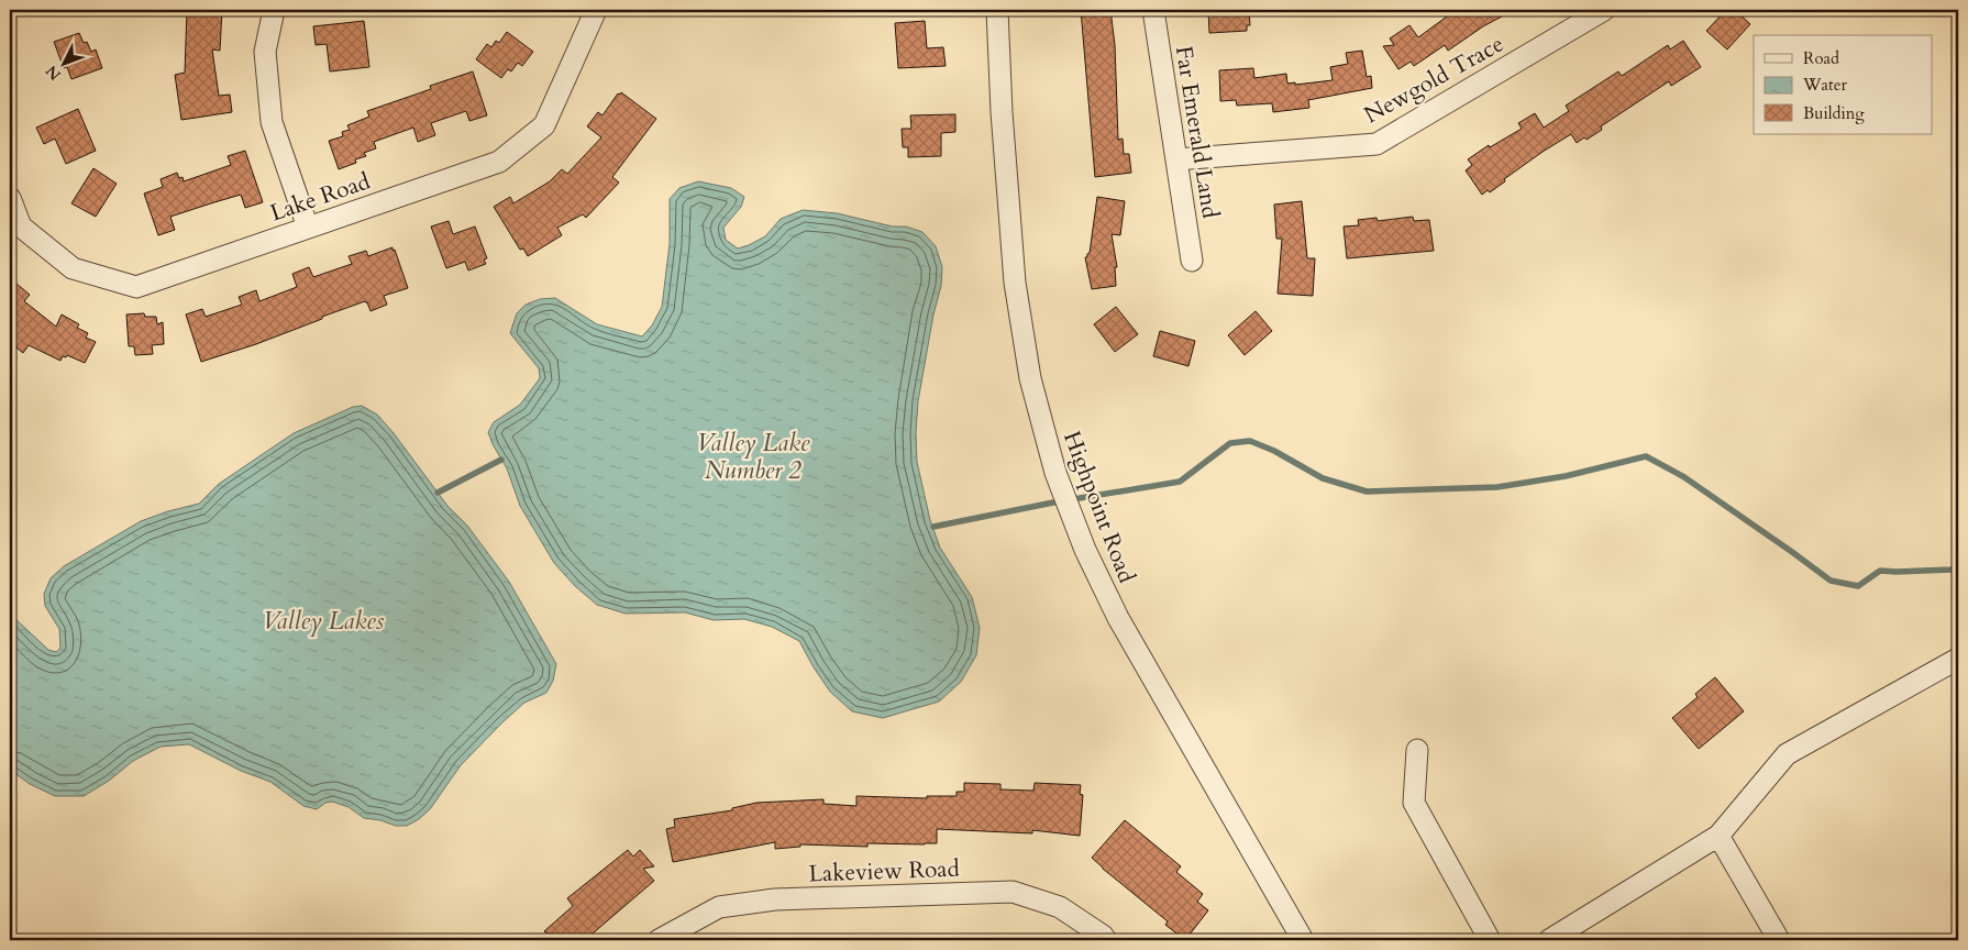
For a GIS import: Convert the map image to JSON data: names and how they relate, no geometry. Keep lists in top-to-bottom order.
{
  "streets": {
    "street": [
      "Newgold Trace",
      "Far Emerald Land",
      "Lake Road",
      "Highpoint Road",
      "Lakeview Road"
    ]
  },
  "crossings": [
    ["Newgold Trace", "Far Emerald Land"]
  ],
  "water": ["Valley Lake Number 2", "Valley Lakes"],
  "legend": ["Road", "Water", "Building"],
  "north": "bottom left"
}
